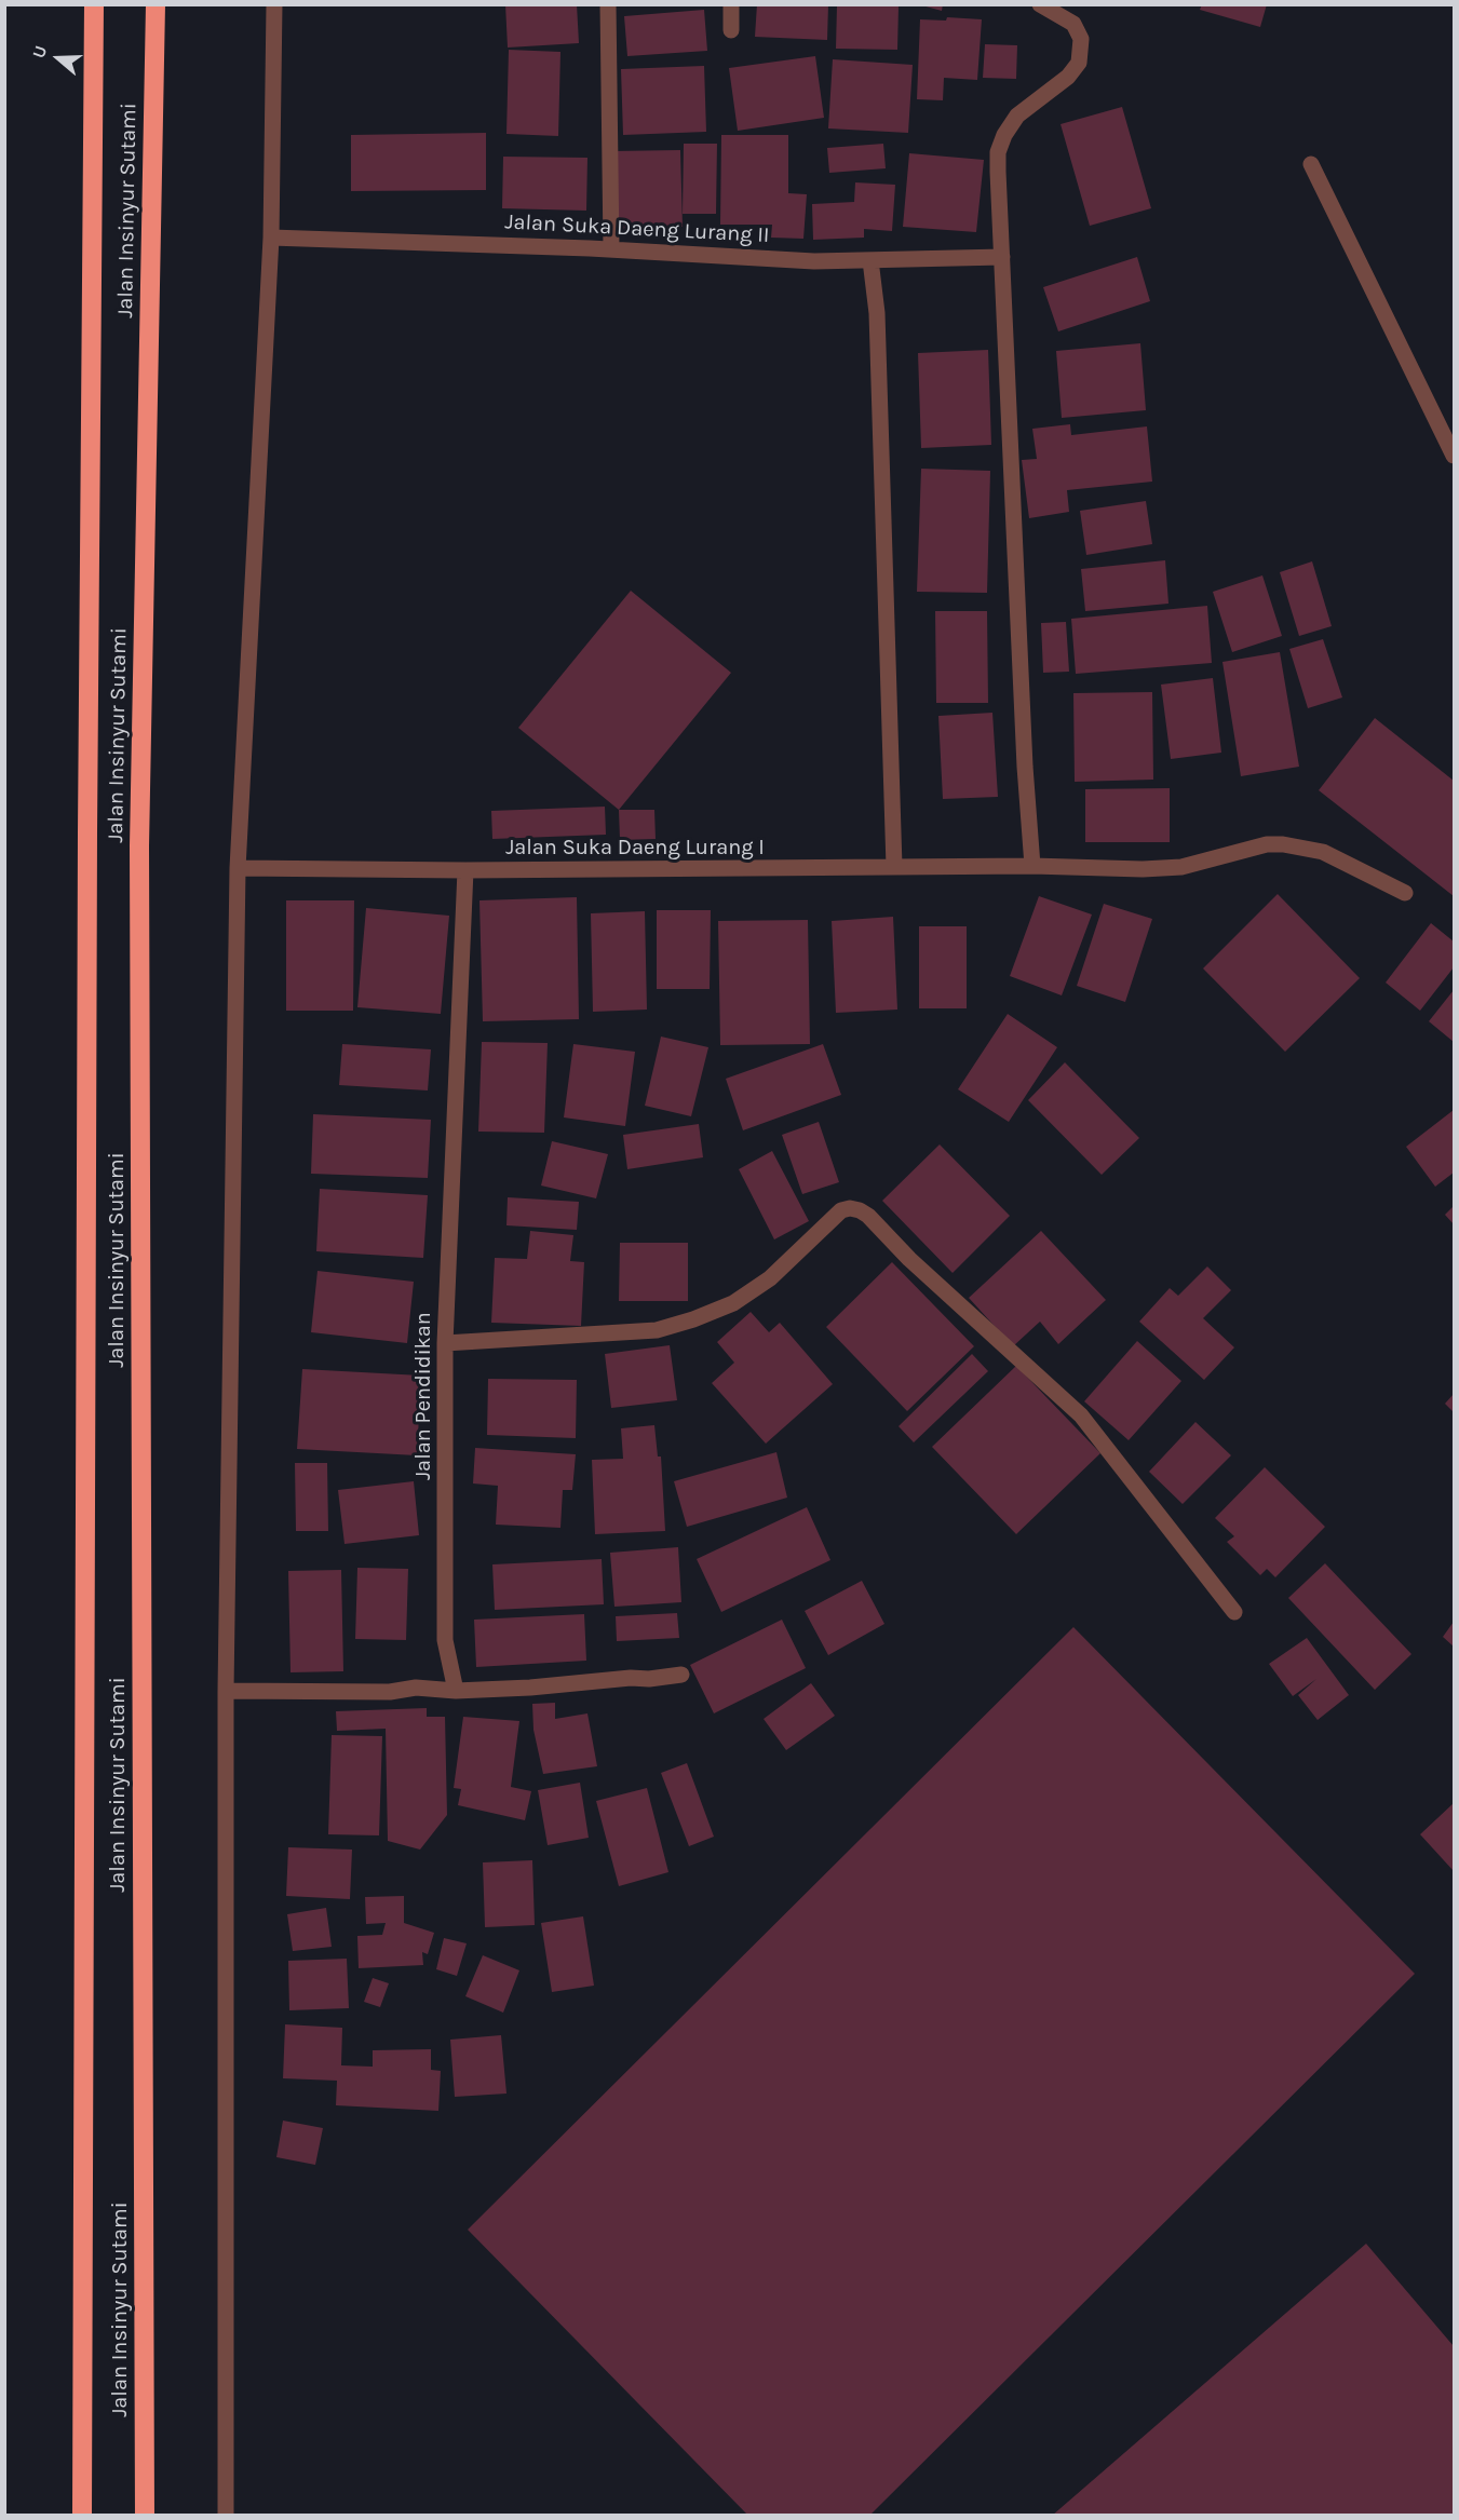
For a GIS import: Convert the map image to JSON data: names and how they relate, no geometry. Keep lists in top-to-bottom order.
{
  "streets": {
    "highway": ["Jalan Insinyur Sutami"],
    "street": ["Jalan Suka Daeng Lurang II", "Jalan Suka Daeng Lurang I", "Jalan Pendidikan"]
  },
  "crossings": [
    ["Jalan Suka Daeng Lurang I", "Jalan Pendidikan"]
  ],
  "north": "left"
}
